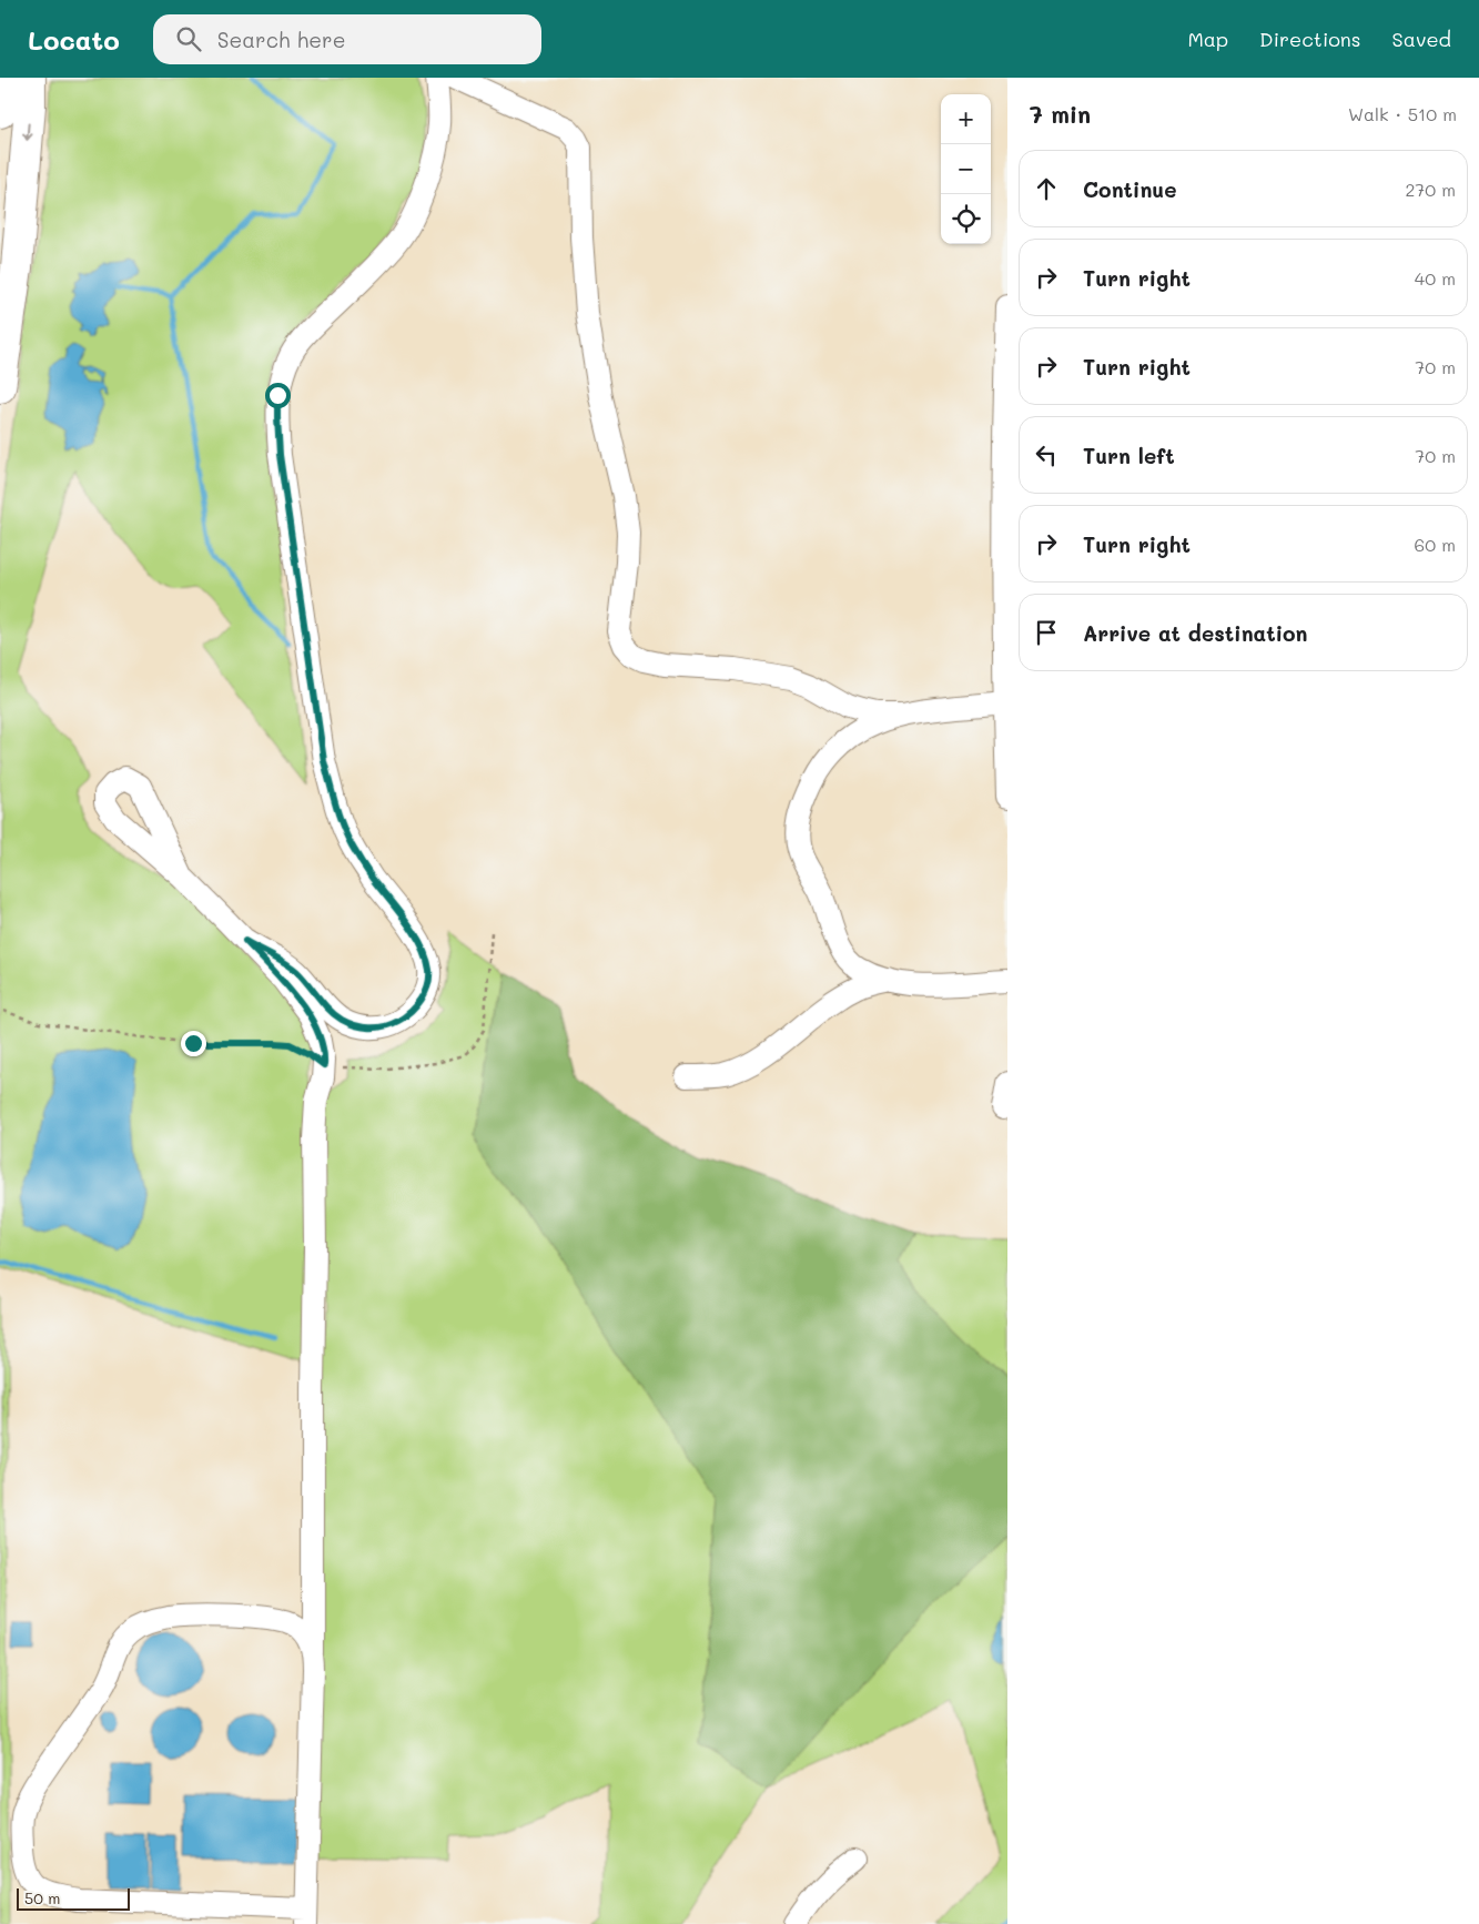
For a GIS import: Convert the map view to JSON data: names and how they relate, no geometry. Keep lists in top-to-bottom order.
{
  "scale_bar": "50 m",
  "page": {
    "header": "Locato",
    "search": "Search here",
    "nav": ["Map", "Directions", "Saved"],
    "heading": ["7 min", "Walk · 510 m"],
    "map_buttons": ["+", "−"],
    "list": [
      ["Continue", "270 m"],
      ["Turn right", "40 m"],
      ["Turn right", "70 m"],
      ["Turn left", "70 m"],
      ["Turn right", "60 m"],
      "Arrive at destination"
    ],
    "scale": "50 m"
  }
}
